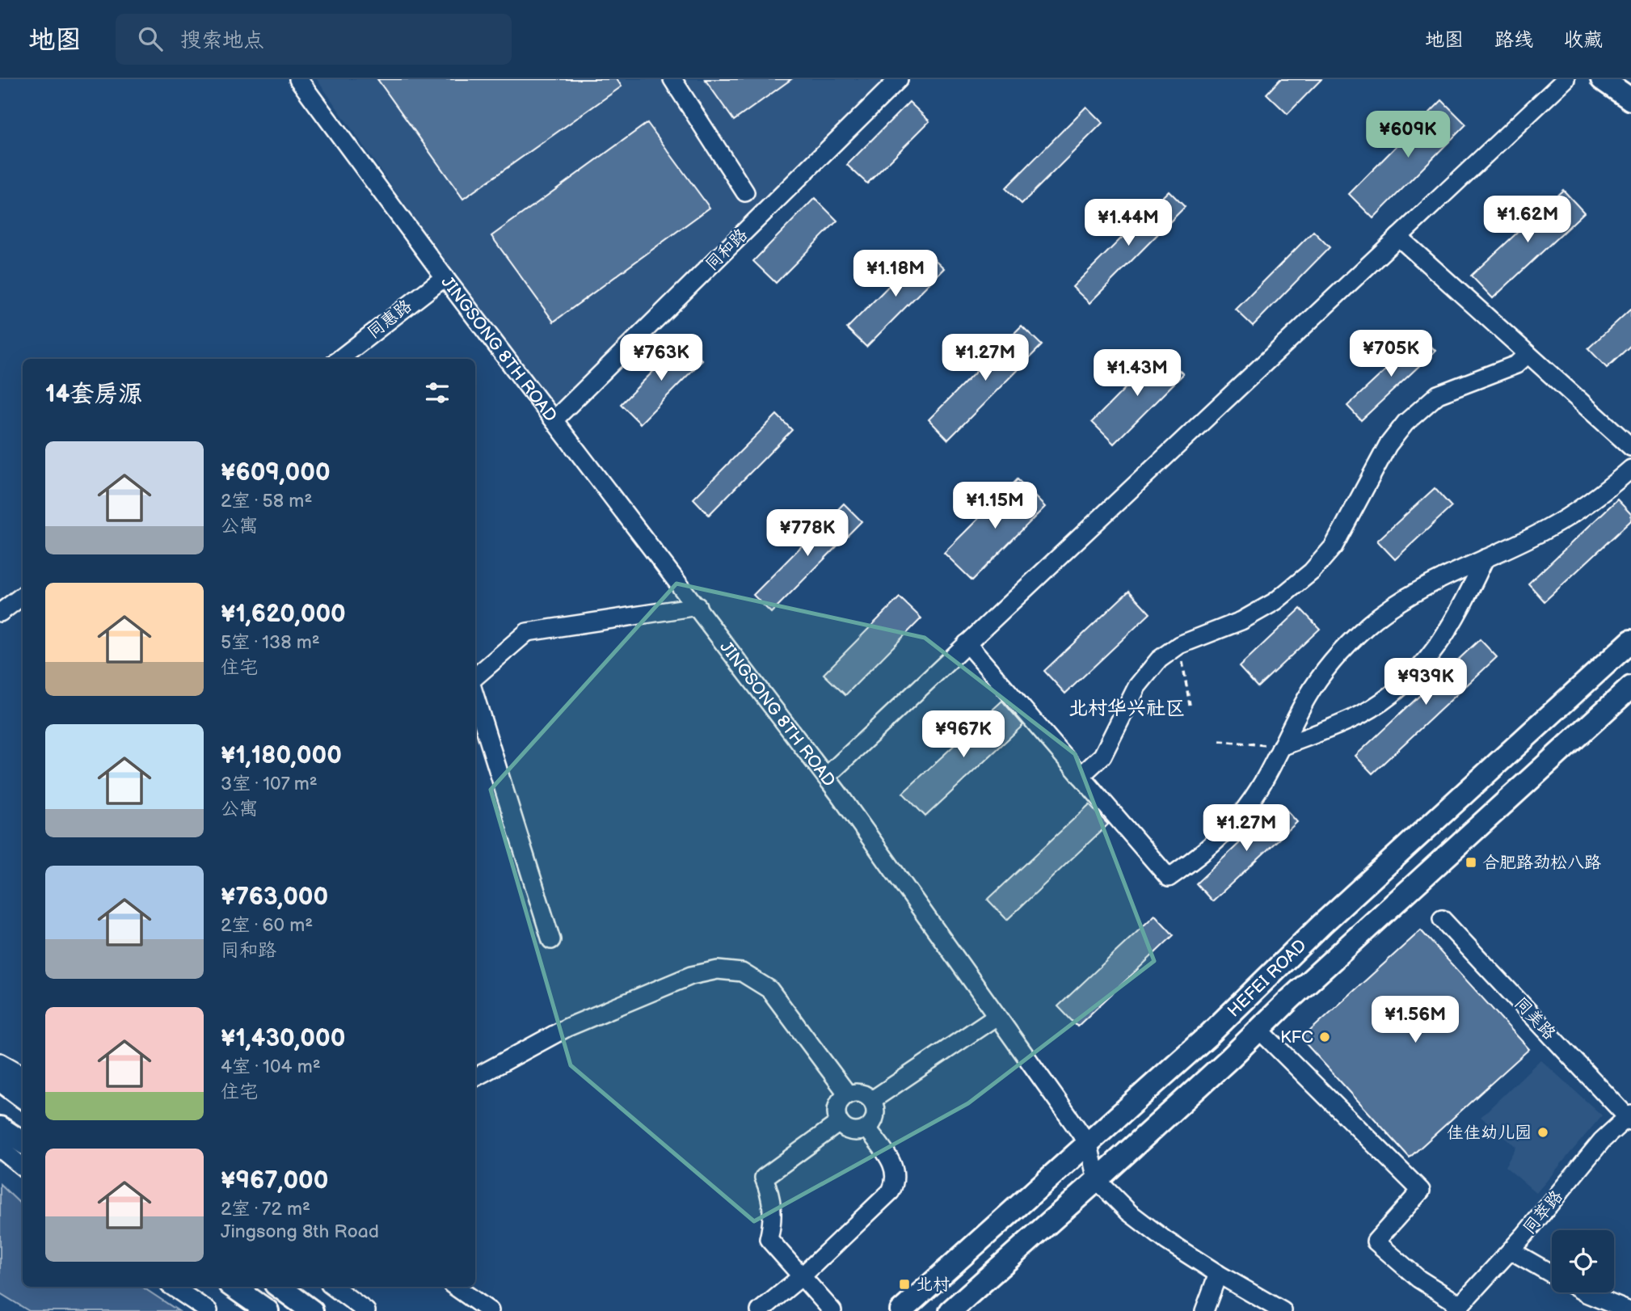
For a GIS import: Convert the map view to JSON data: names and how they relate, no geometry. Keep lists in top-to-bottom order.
{
  "streets": {
    "main road": ["HEFEI ROAD"],
    "street": [
      "同和路",
      "同惠路",
      "JINGSONG 8TH ROAD",
      "同美路",
      "同萃路"
    ]
  },
  "crossings": [
    ["同和路", "JINGSONG 8TH ROAD"],
    ["同惠路", "JINGSONG 8TH ROAD"],
    ["JINGSONG 8TH ROAD", "HEFEI ROAD"],
    ["同美路", "同萃路"]
  ],
  "districts": ["北村华兴社区"],
  "places": {
    "transit": ["合肥路劲松八路", "北村"],
    "other": ["KFC", "佳佳幼儿园"]
  },
  "page": {
    "header": "地图",
    "search": "搜索地点",
    "nav": ["地图", "路线", "收藏"],
    "price": [
      "¥609K",
      "¥1.62M",
      "¥1.44M",
      "¥1.18M",
      "¥705K",
      "¥763K",
      "¥1.27M",
      "¥1.43M",
      "¥1.15M",
      "¥778K",
      "¥939K",
      "¥967K",
      "¥1.27M",
      "¥1.56M"
    ],
    "heading": "14套房源",
    "list": [
      {
        "name": "¥609,000",
        "note": "2室 · 58 m² · 公寓"
      },
      {
        "name": "¥1,620,000",
        "note": "5室 · 138 m² · 住宅"
      },
      {
        "name": "¥1,180,000",
        "note": "3室 · 107 m² · 公寓"
      },
      {
        "name": "¥763,000",
        "note": "2室 · 60 m² · 同和路"
      },
      {
        "name": "¥1,430,000",
        "note": "4室 · 104 m² · 住宅"
      },
      {
        "name": "¥967,000",
        "note": "2室 · 72 m² · Jingsong 8th Road"
      }
    ]
  }
}
